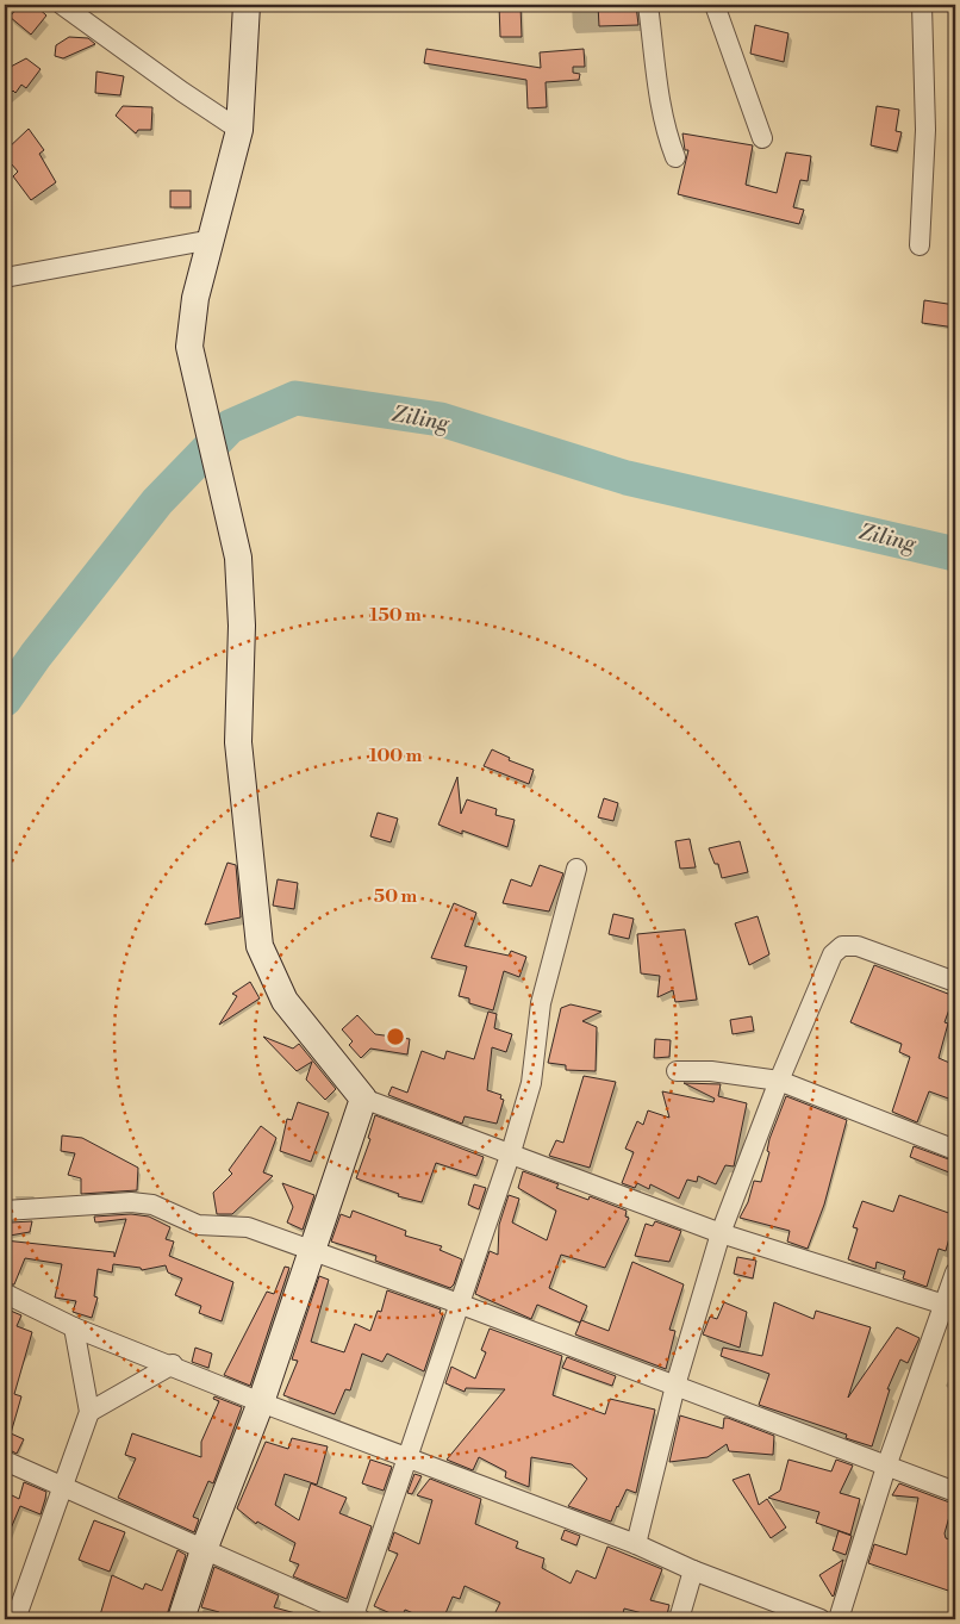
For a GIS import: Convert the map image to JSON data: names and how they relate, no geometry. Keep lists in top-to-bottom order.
{
  "water": ["Ziling"],
  "rings": ["150 m", "100 m", "50 m"]
}
